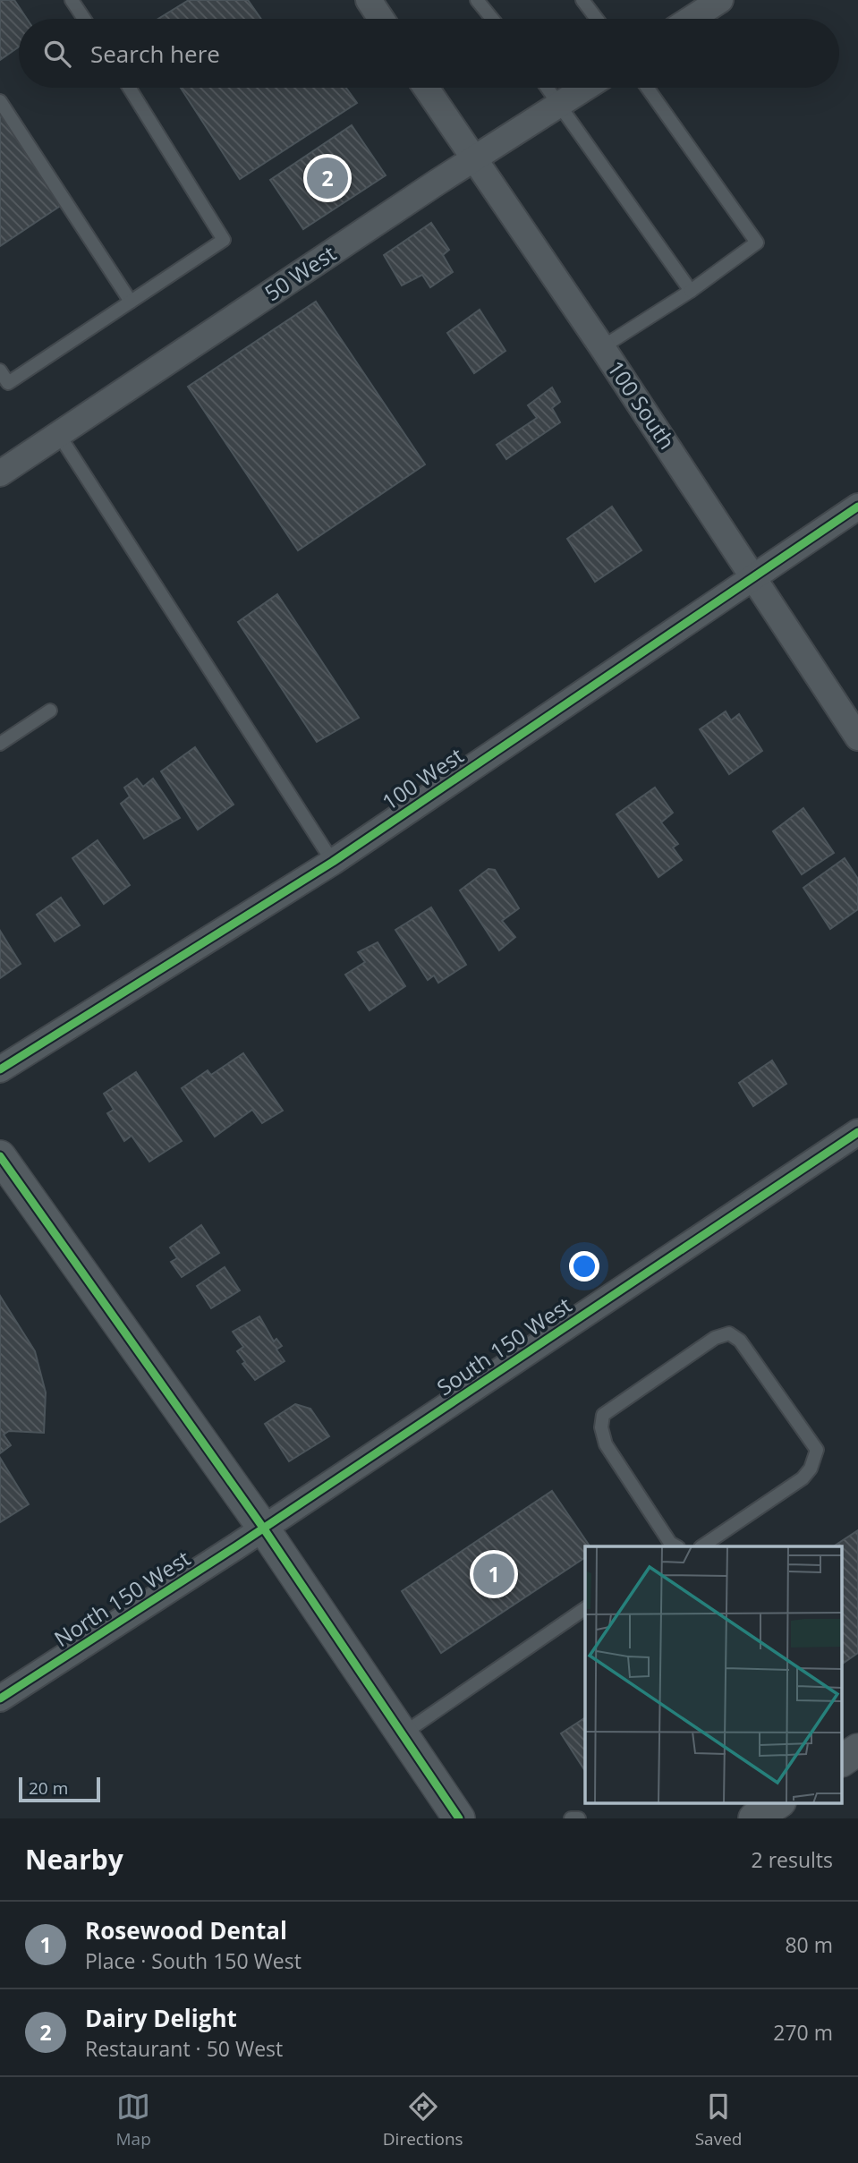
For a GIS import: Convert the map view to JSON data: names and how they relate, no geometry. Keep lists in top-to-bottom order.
{
  "streets": {
    "street": [
      "50 West",
      "100 South",
      "100 West",
      "South 150 West",
      "North 150 West"
    ]
  },
  "crossings": [
    ["50 West", "100 South"],
    ["100 South", "100 West"],
    ["South 150 West", "North 150 West"]
  ],
  "scale_bar": "20 m",
  "page": {
    "search": "Search here",
    "pins": ["2", "1"],
    "scale": "20 m",
    "heading": ["Nearby", "2 results"],
    "list": [
      {
        "mark": "1",
        "name": "Rosewood Dental",
        "note": "Place · South 150 West",
        "value": "80 m"
      },
      {
        "mark": "2",
        "name": "Dairy Delight",
        "note": "Restaurant · 50 West",
        "value": "270 m"
      }
    ],
    "nav": ["Map", "Directions", "Saved"]
  }
}
